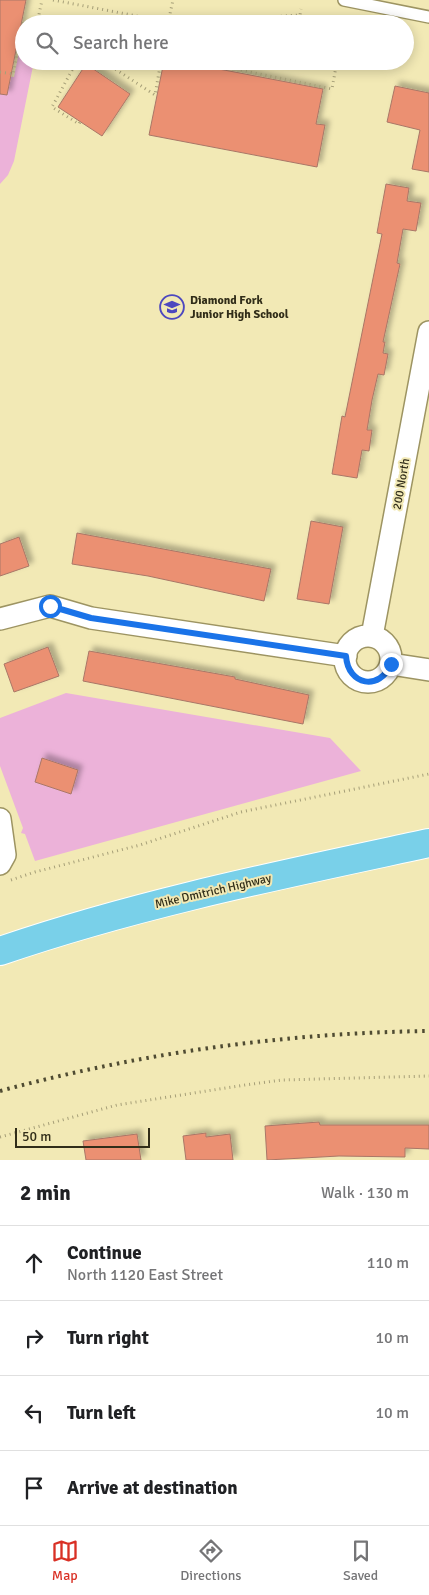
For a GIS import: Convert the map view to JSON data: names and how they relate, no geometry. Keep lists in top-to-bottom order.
{
  "streets": {
    "highway": ["Mike Dmitrich Highway"],
    "street": ["200 North"]
  },
  "places": {
    "school or university": ["Diamond Fork Junior High School"]
  },
  "scale_bar": "50 m",
  "page": {
    "search": "Search here",
    "scale": "50 m",
    "heading": ["2 min", "Walk · 130 m"],
    "list": [
      ["Continue", "North 1120 East Street", "110 m"],
      ["Turn right", "10 m"],
      ["Turn left", "10 m"],
      "Arrive at destination"
    ],
    "nav": ["Map", "Directions", "Saved"]
  }
}
